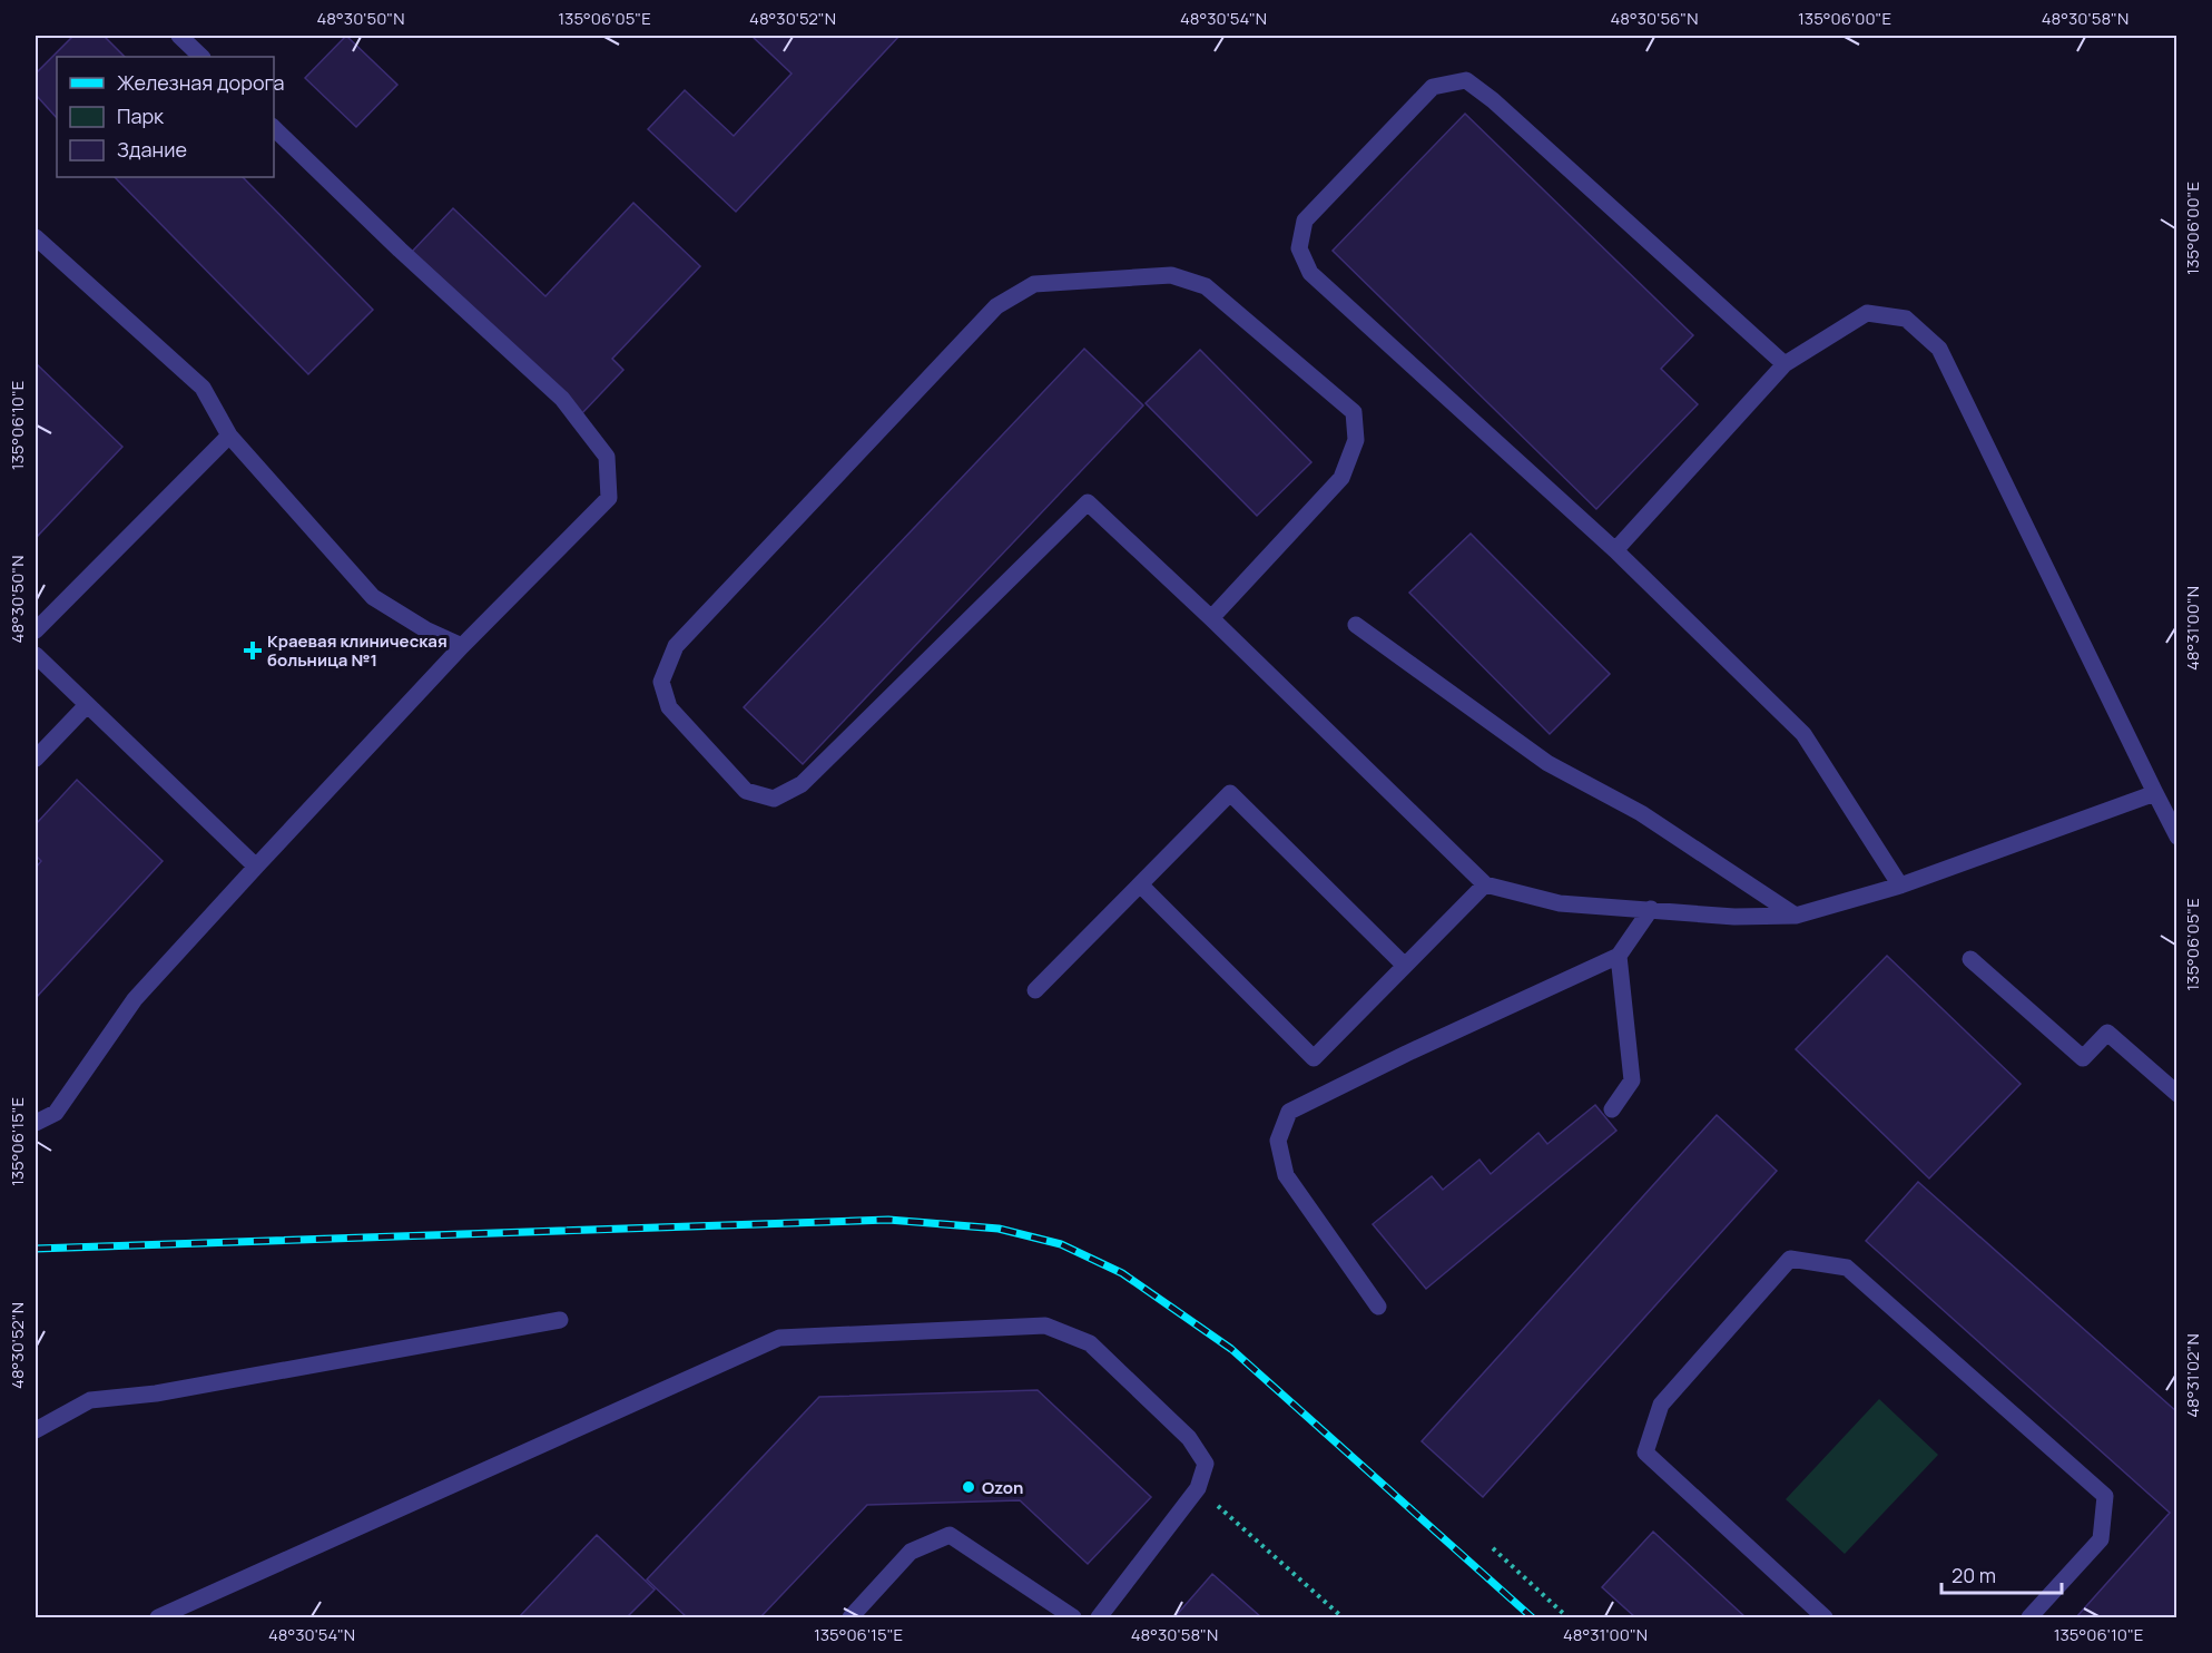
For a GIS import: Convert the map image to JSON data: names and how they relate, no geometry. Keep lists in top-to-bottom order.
{
  "places": {
    "health": ["Краевая клиническая больница №1"],
    "other": ["Ozon"]
  },
  "legend": ["Железная дорога", "Парк", "Здание"],
  "scale_bar": "20 m",
  "coordinates": [
    "48°30'50\"N",
    "135°06'05\"E",
    "48°30'52\"N",
    "48°30'54\"N",
    "48°30'56\"N",
    "135°06'00\"E",
    "48°30'58\"N",
    "135°06'10\"E",
    "48°31'00\"N",
    "135°06'15\"E",
    "48°31'02\"N"
  ]
}
